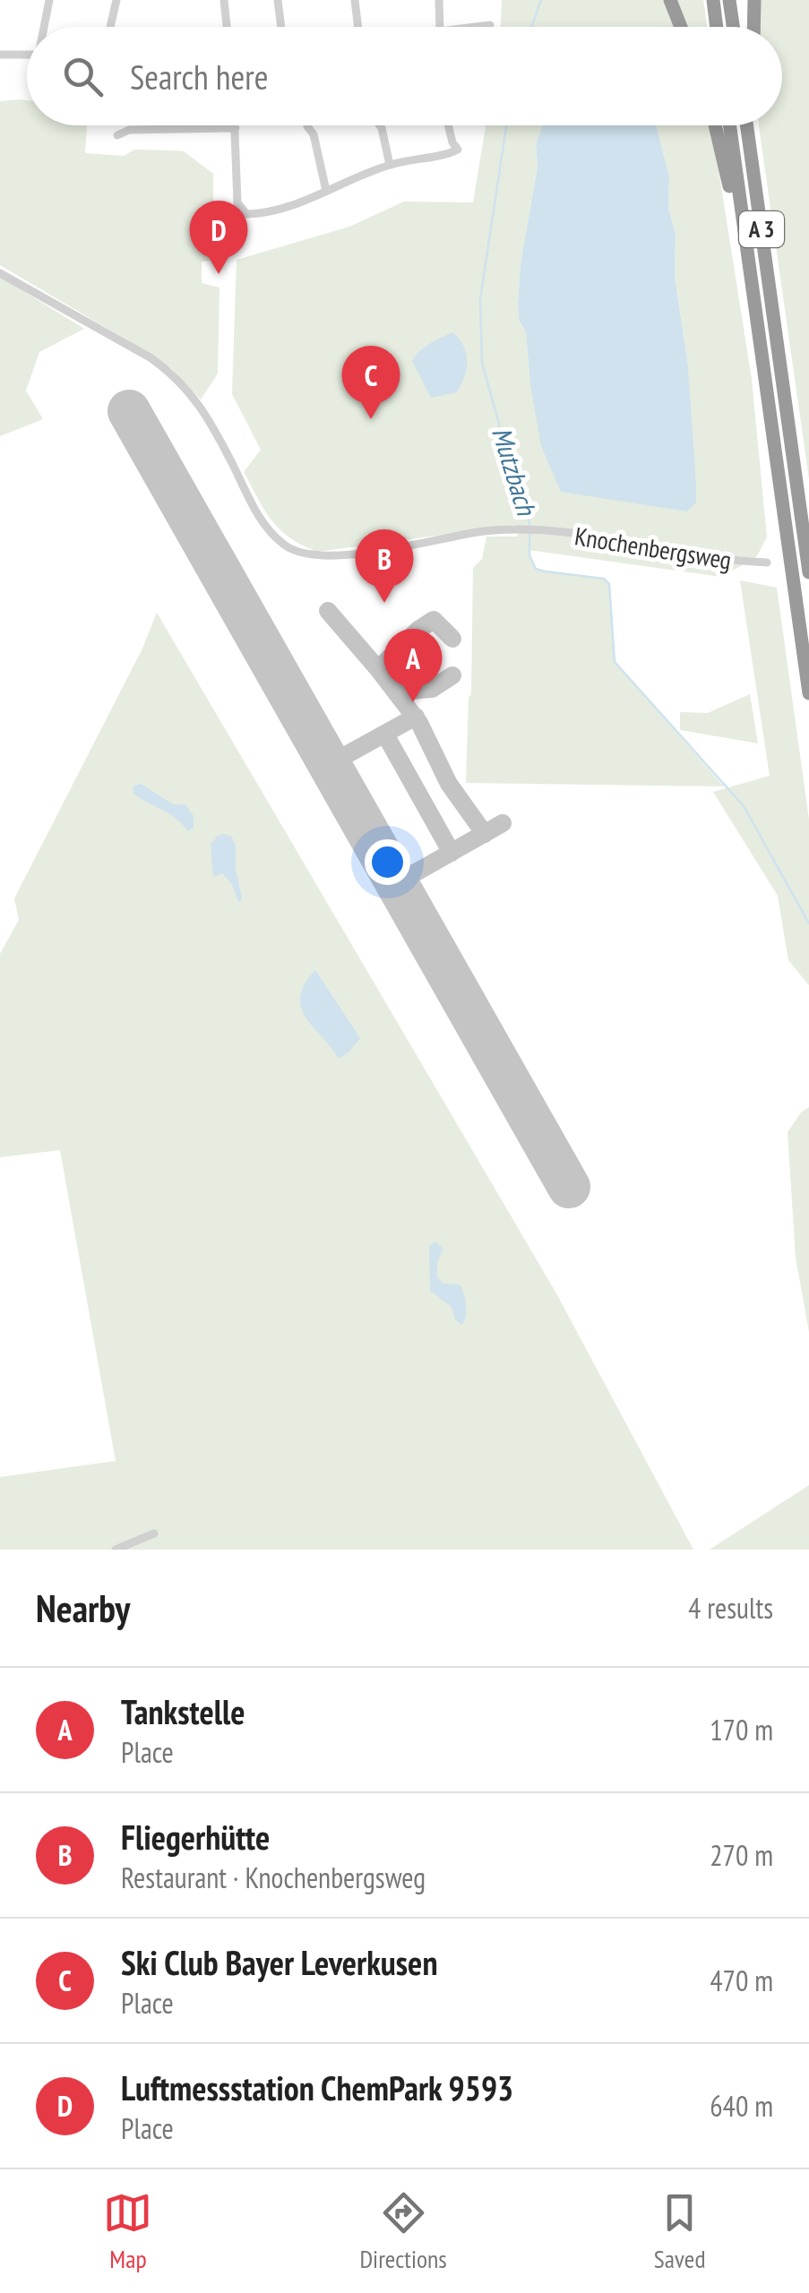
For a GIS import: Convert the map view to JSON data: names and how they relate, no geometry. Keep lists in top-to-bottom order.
{
  "streets": {
    "highway": ["A 3"],
    "street": ["Knochenbergsweg"]
  },
  "water": ["Mutzbach"],
  "page": {
    "search": "Search here",
    "pins": [
      "D",
      "C",
      "B",
      "A"
    ],
    "heading": ["Nearby", "4 results"],
    "list": [
      {
        "mark": "A",
        "name": "Tankstelle",
        "note": "Place",
        "value": "170 m"
      },
      {
        "mark": "B",
        "name": "Fliegerhütte",
        "note": "Restaurant · Knochenbergsweg",
        "value": "270 m"
      },
      {
        "mark": "C",
        "name": "Ski Club Bayer Leverkusen",
        "note": "Place",
        "value": "470 m"
      },
      {
        "mark": "D",
        "name": "Luftmessstation ChemPark 9593",
        "note": "Place",
        "value": "640 m"
      }
    ],
    "nav": ["Map", "Directions", "Saved"]
  }
}
